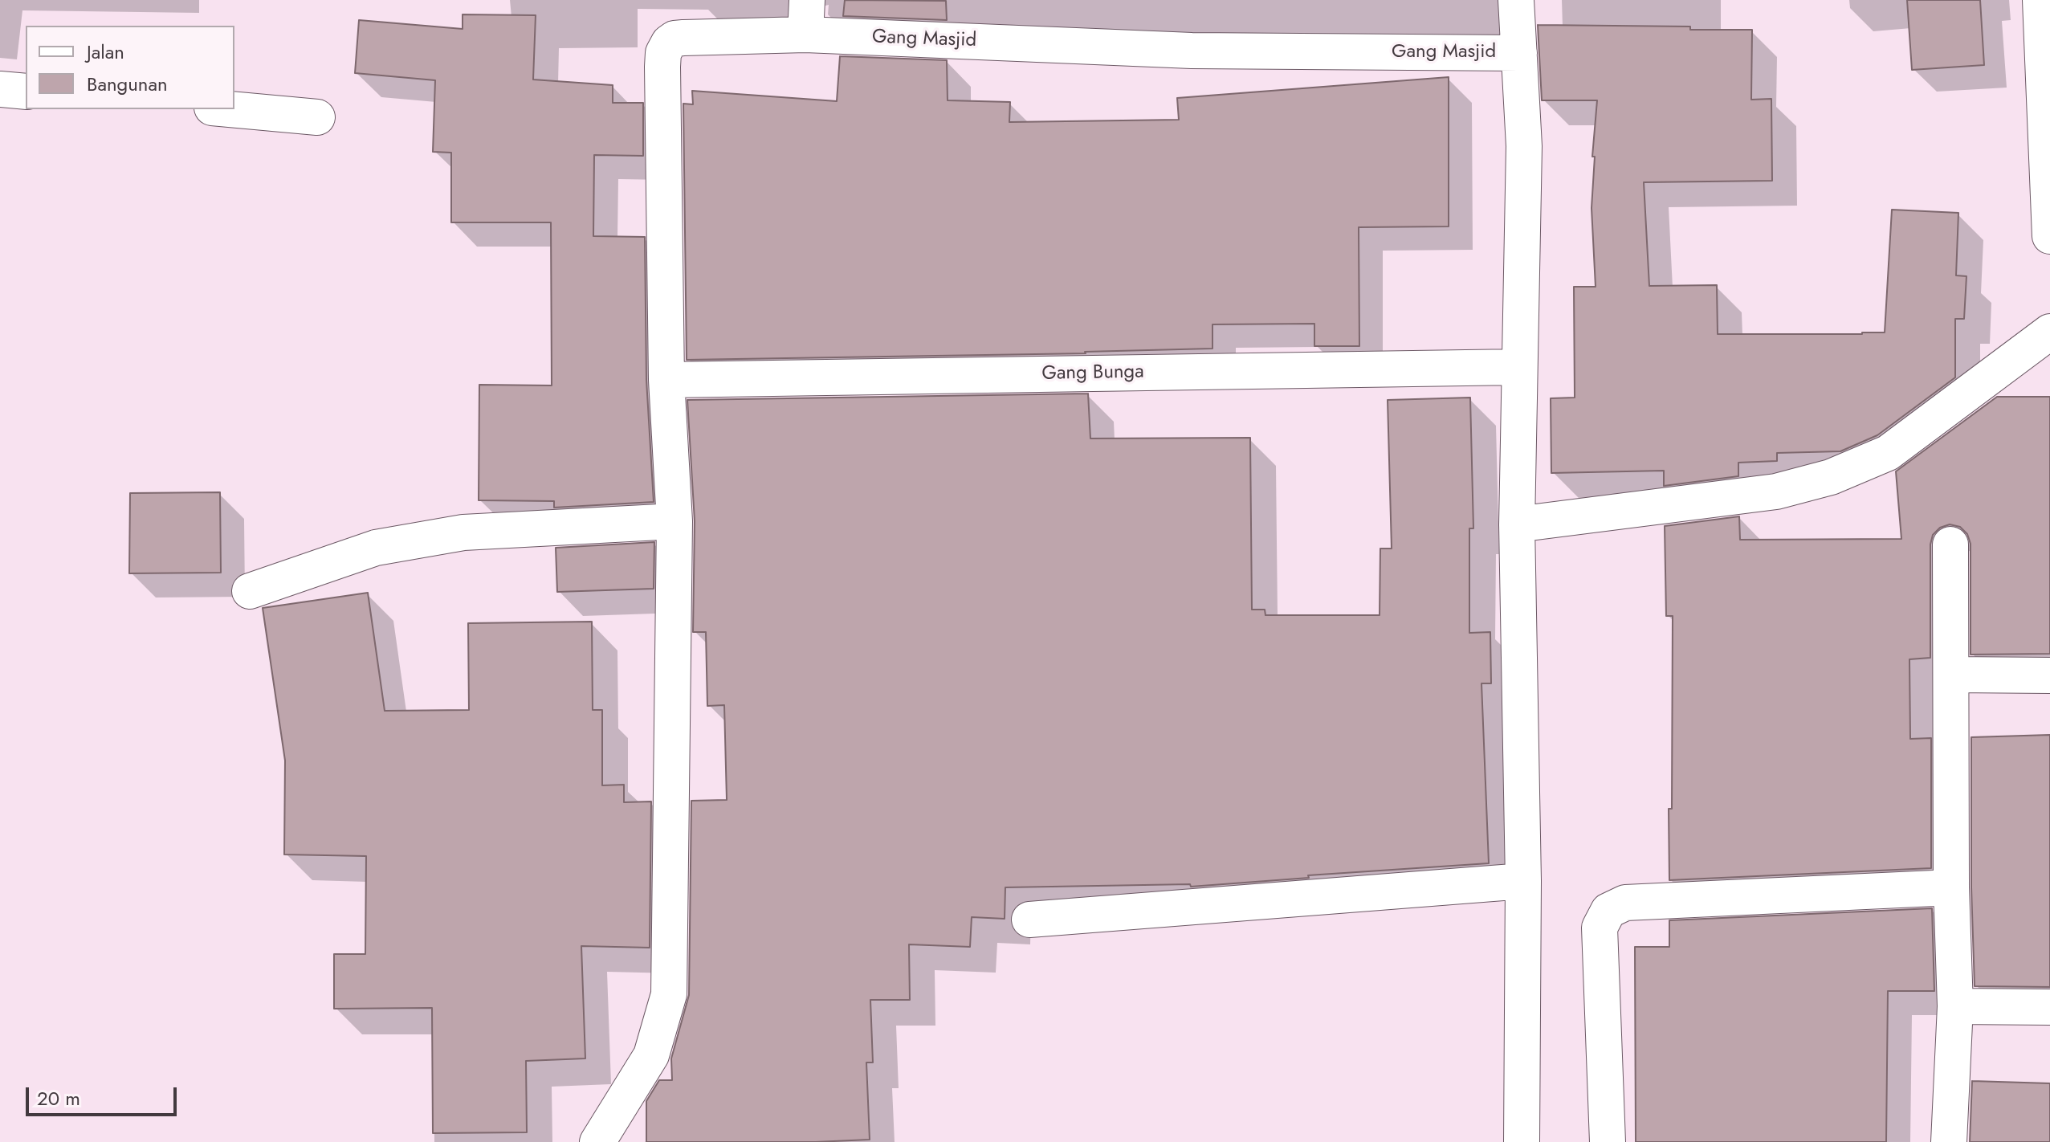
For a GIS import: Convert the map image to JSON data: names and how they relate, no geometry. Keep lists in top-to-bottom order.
{
  "streets": {
    "street": ["Gang Masjid", "Gang Bunga"]
  },
  "crossings": [
    ["Gang Masjid", "Gang Bunga"]
  ],
  "legend": ["Jalan", "Bangunan"],
  "scale_bar": "20 m"
}
